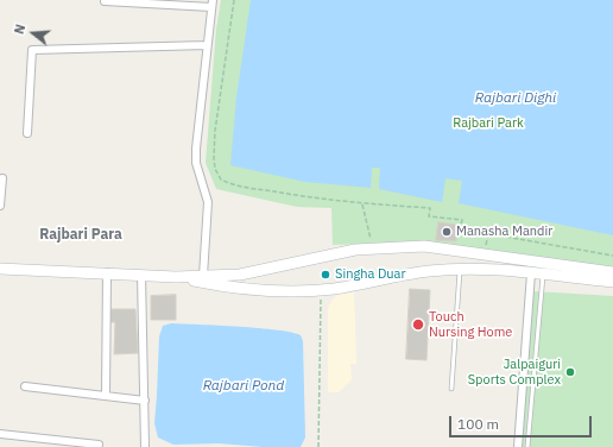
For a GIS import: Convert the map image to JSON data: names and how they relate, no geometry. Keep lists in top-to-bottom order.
{
  "districts": ["Rajbari Para"],
  "water": ["Rajbari Dighi", "Rajbari Pond"],
  "parks": ["Rajbari Park"],
  "places": [
    "Manasha Mandir",
    "Singha Duar",
    "Touch Nursing Home",
    "Jalpaiguri Sports Complex"
  ],
  "scale_bar": "100 m",
  "north": "left"
}
